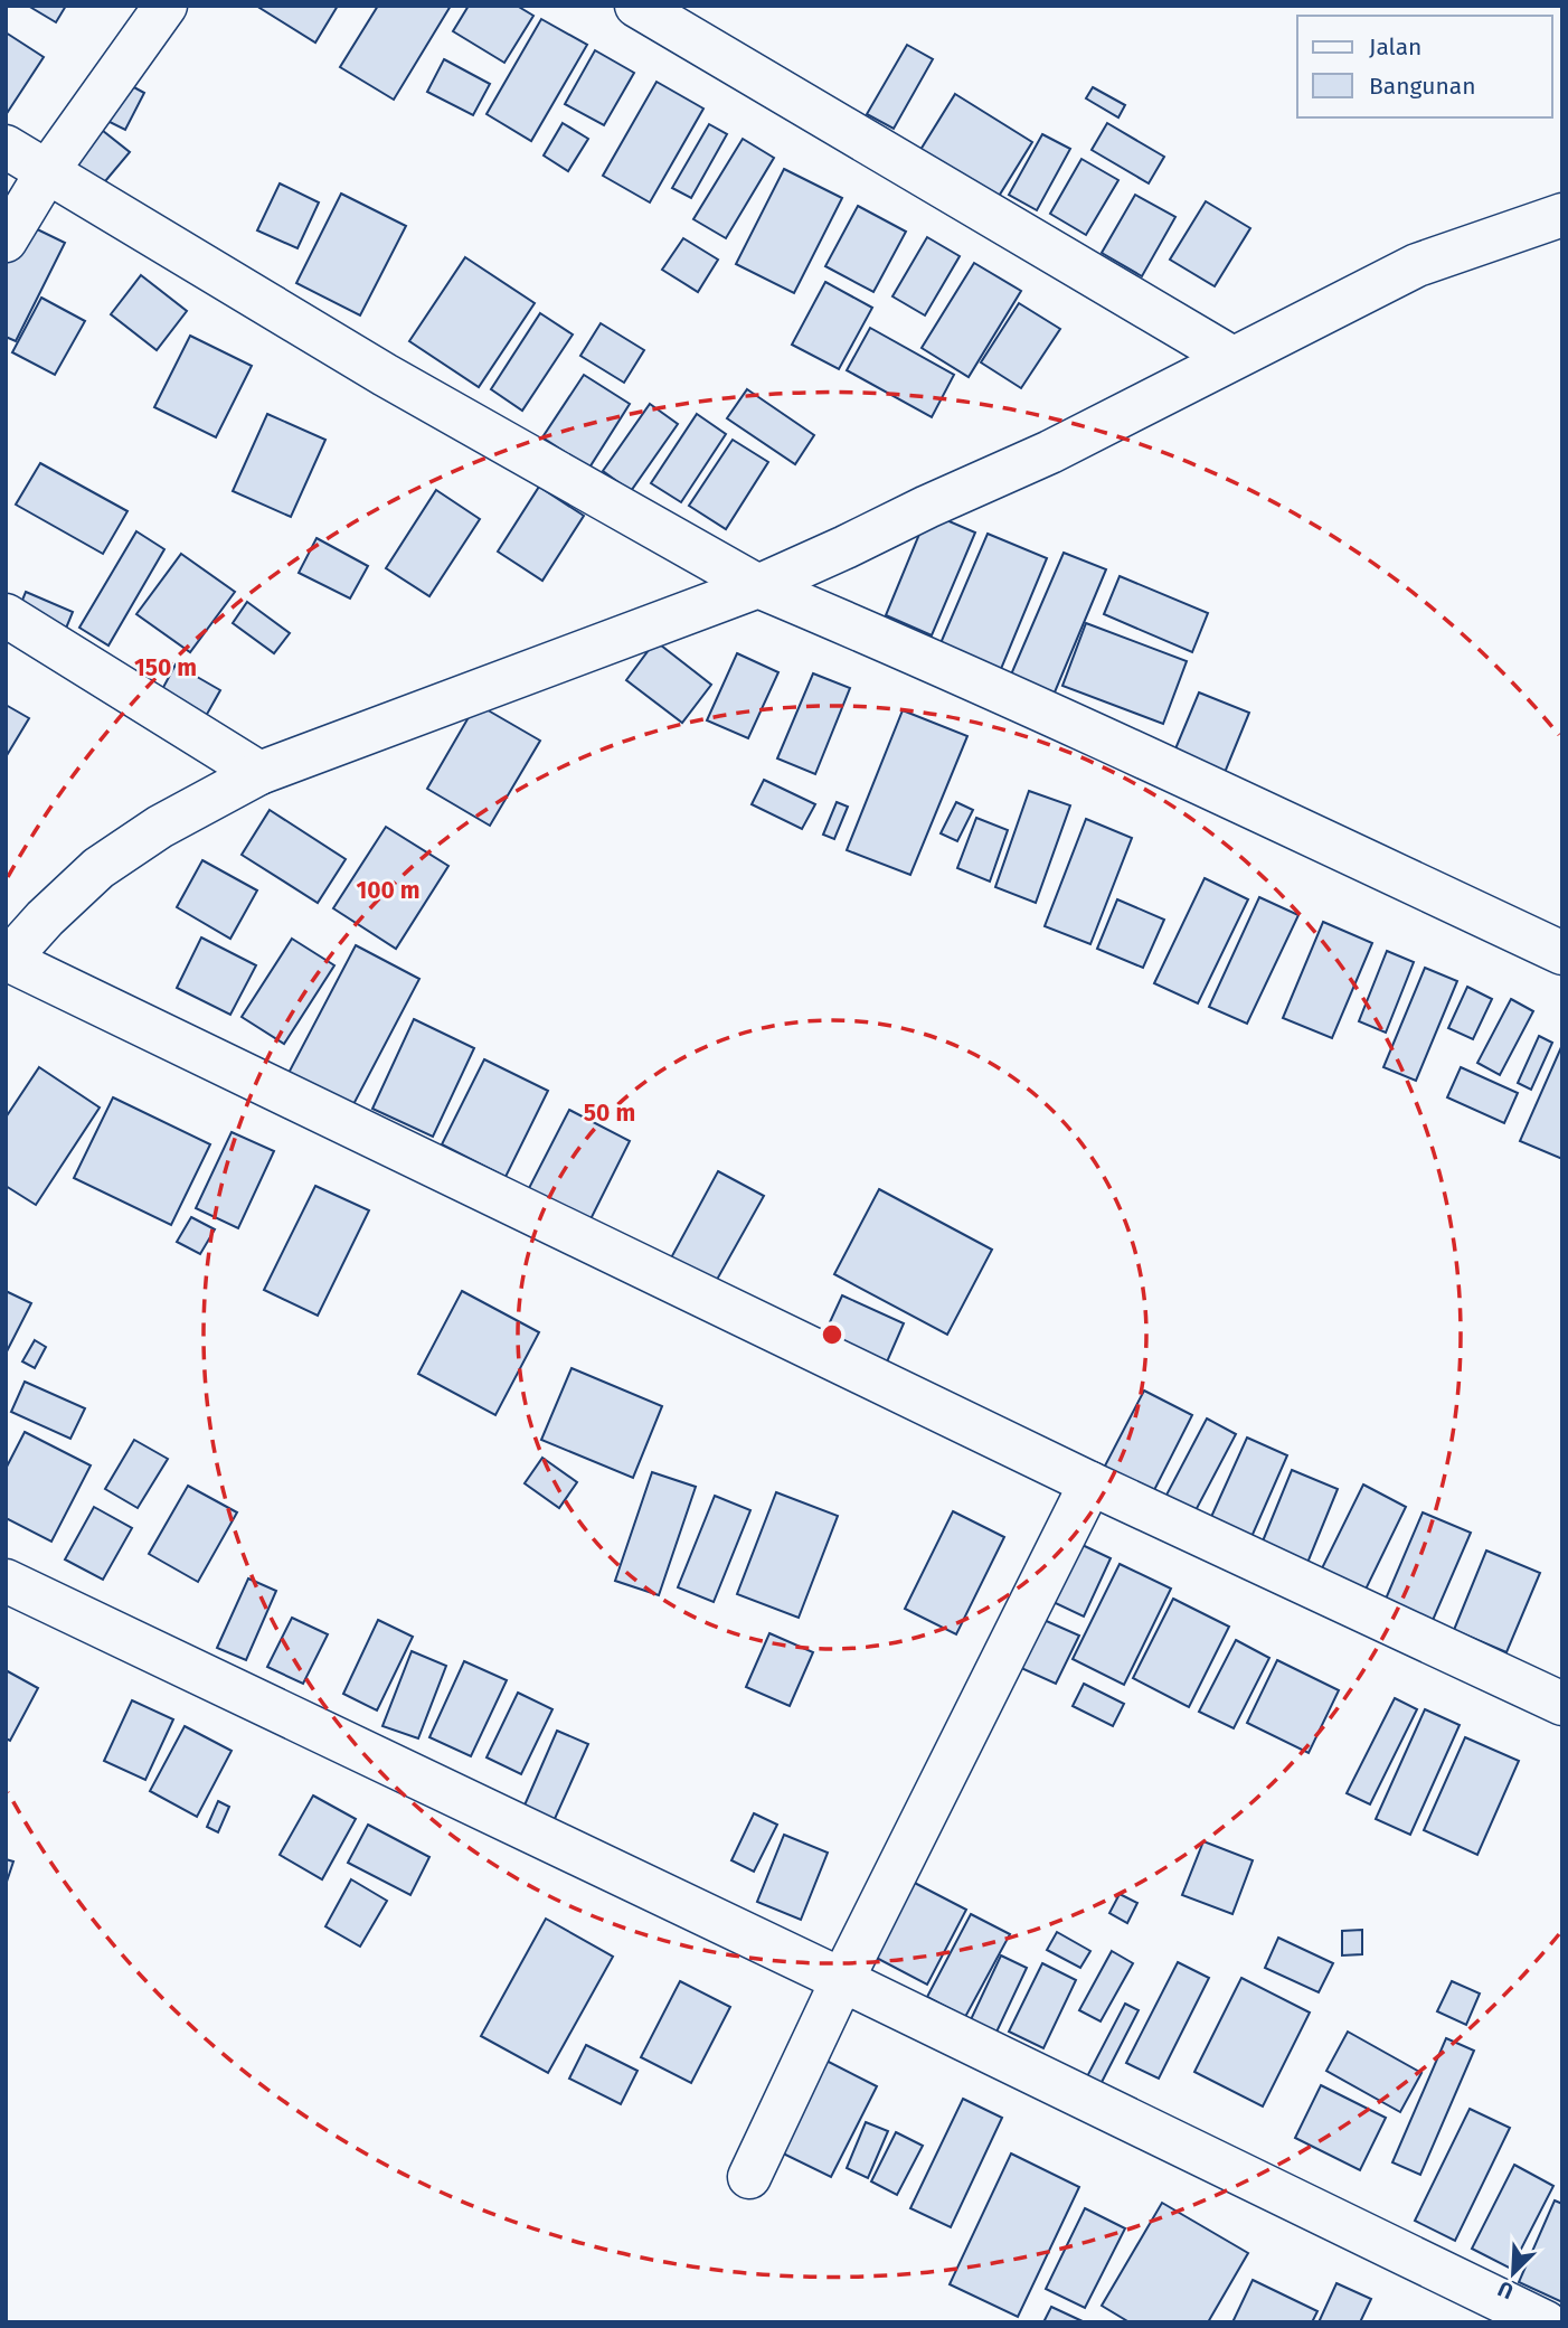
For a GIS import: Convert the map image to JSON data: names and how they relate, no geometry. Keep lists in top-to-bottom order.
{
  "legend": ["Jalan", "Bangunan"],
  "north": "bottom left",
  "rings": ["150 m", "100 m", "50 m"]
}
